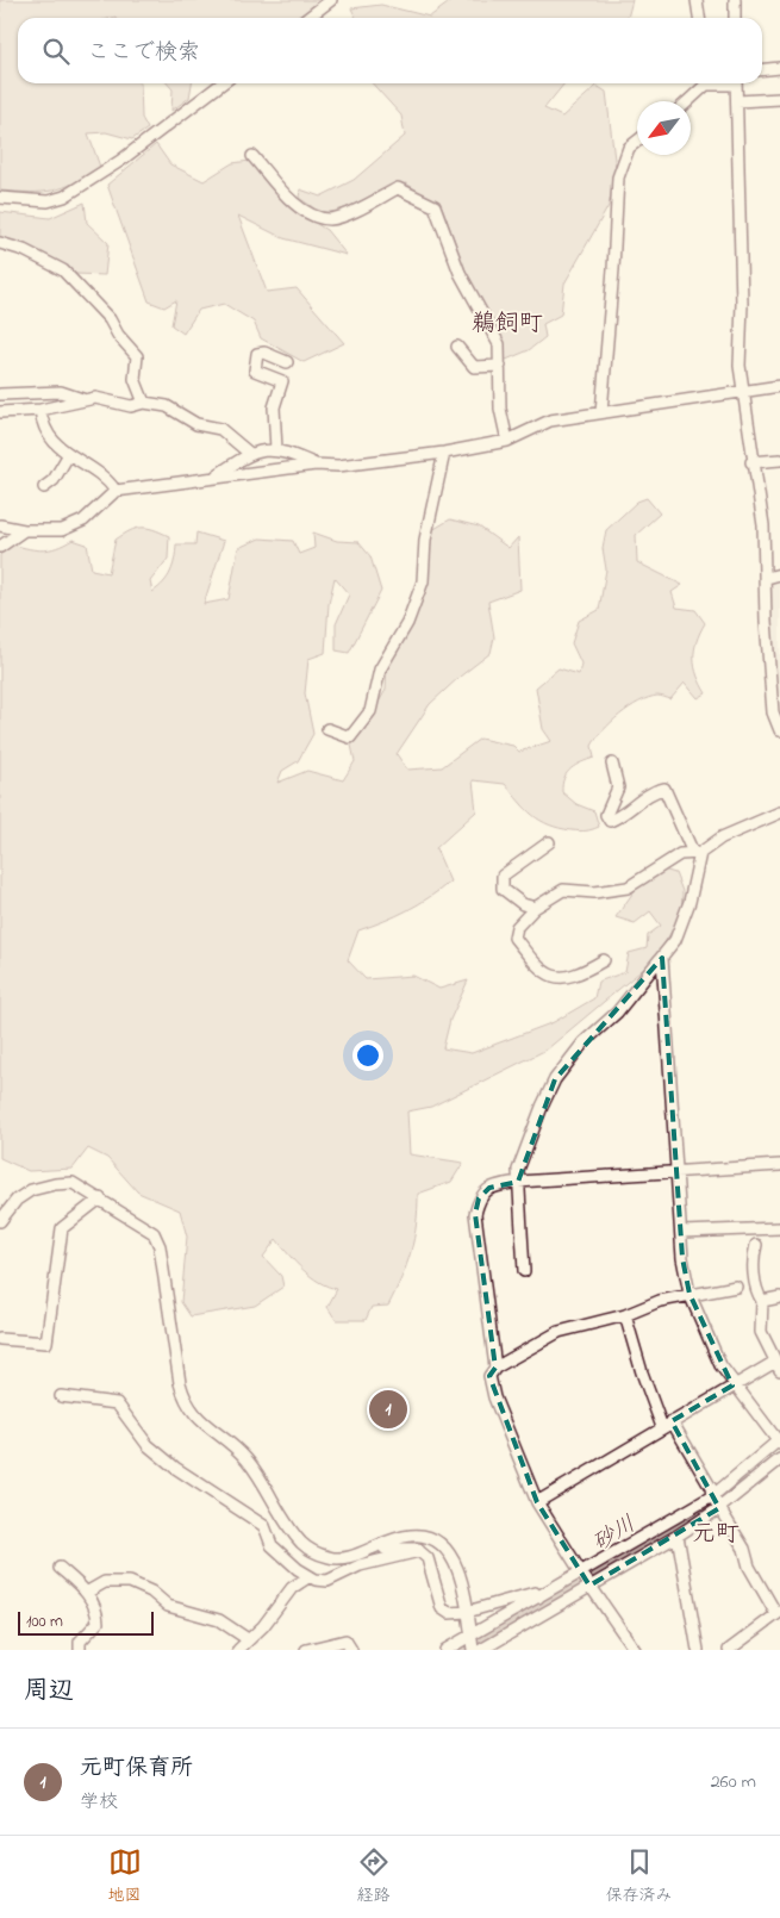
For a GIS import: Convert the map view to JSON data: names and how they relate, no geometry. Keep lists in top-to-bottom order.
{
  "districts": ["鵜飼町", "元町"],
  "water": ["砂川"],
  "scale_bar": "100 m",
  "north": "bottom left",
  "page": {
    "search": "ここで検索",
    "pins": "1",
    "scale": "100 m",
    "heading": "周辺",
    "list": [
      {
        "mark": "1",
        "name": "元町保育所",
        "note": "学校",
        "value": "260 m"
      }
    ],
    "nav": ["地図", "経路", "保存済み"]
  }
}
